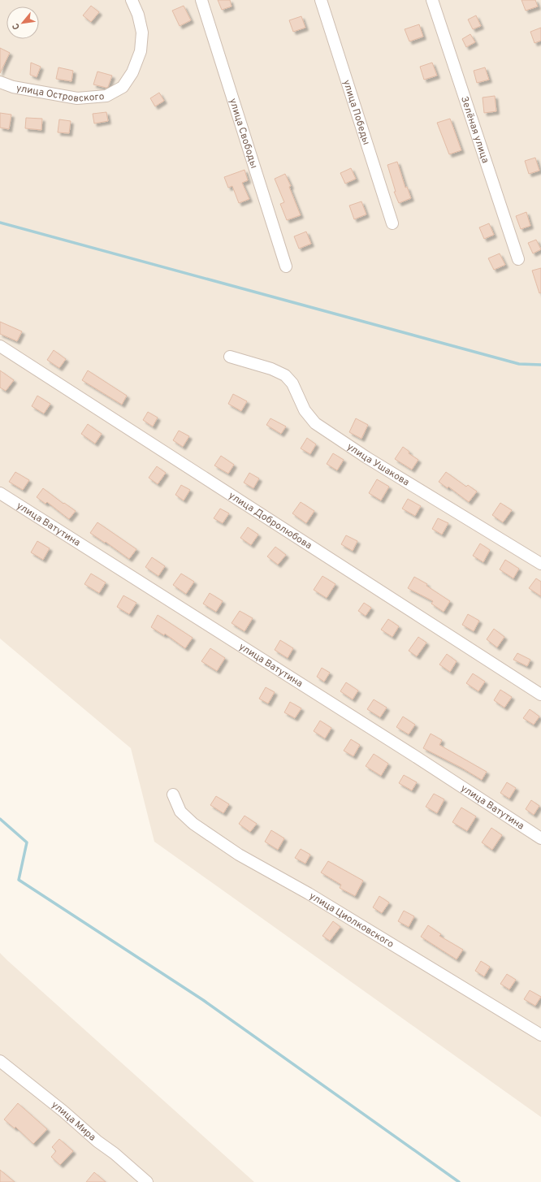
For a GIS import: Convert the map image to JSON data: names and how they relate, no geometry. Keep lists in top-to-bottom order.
{
  "streets": {
    "street": [
      "улица Островского",
      "улица Победы",
      "Зелёная улица",
      "улица Свободы",
      "улица Ушакова",
      "улица Добролюбова",
      "улица Ватутина",
      "улица Циолковского",
      "улица Мира"
    ]
  },
  "north": "bottom left"
}
